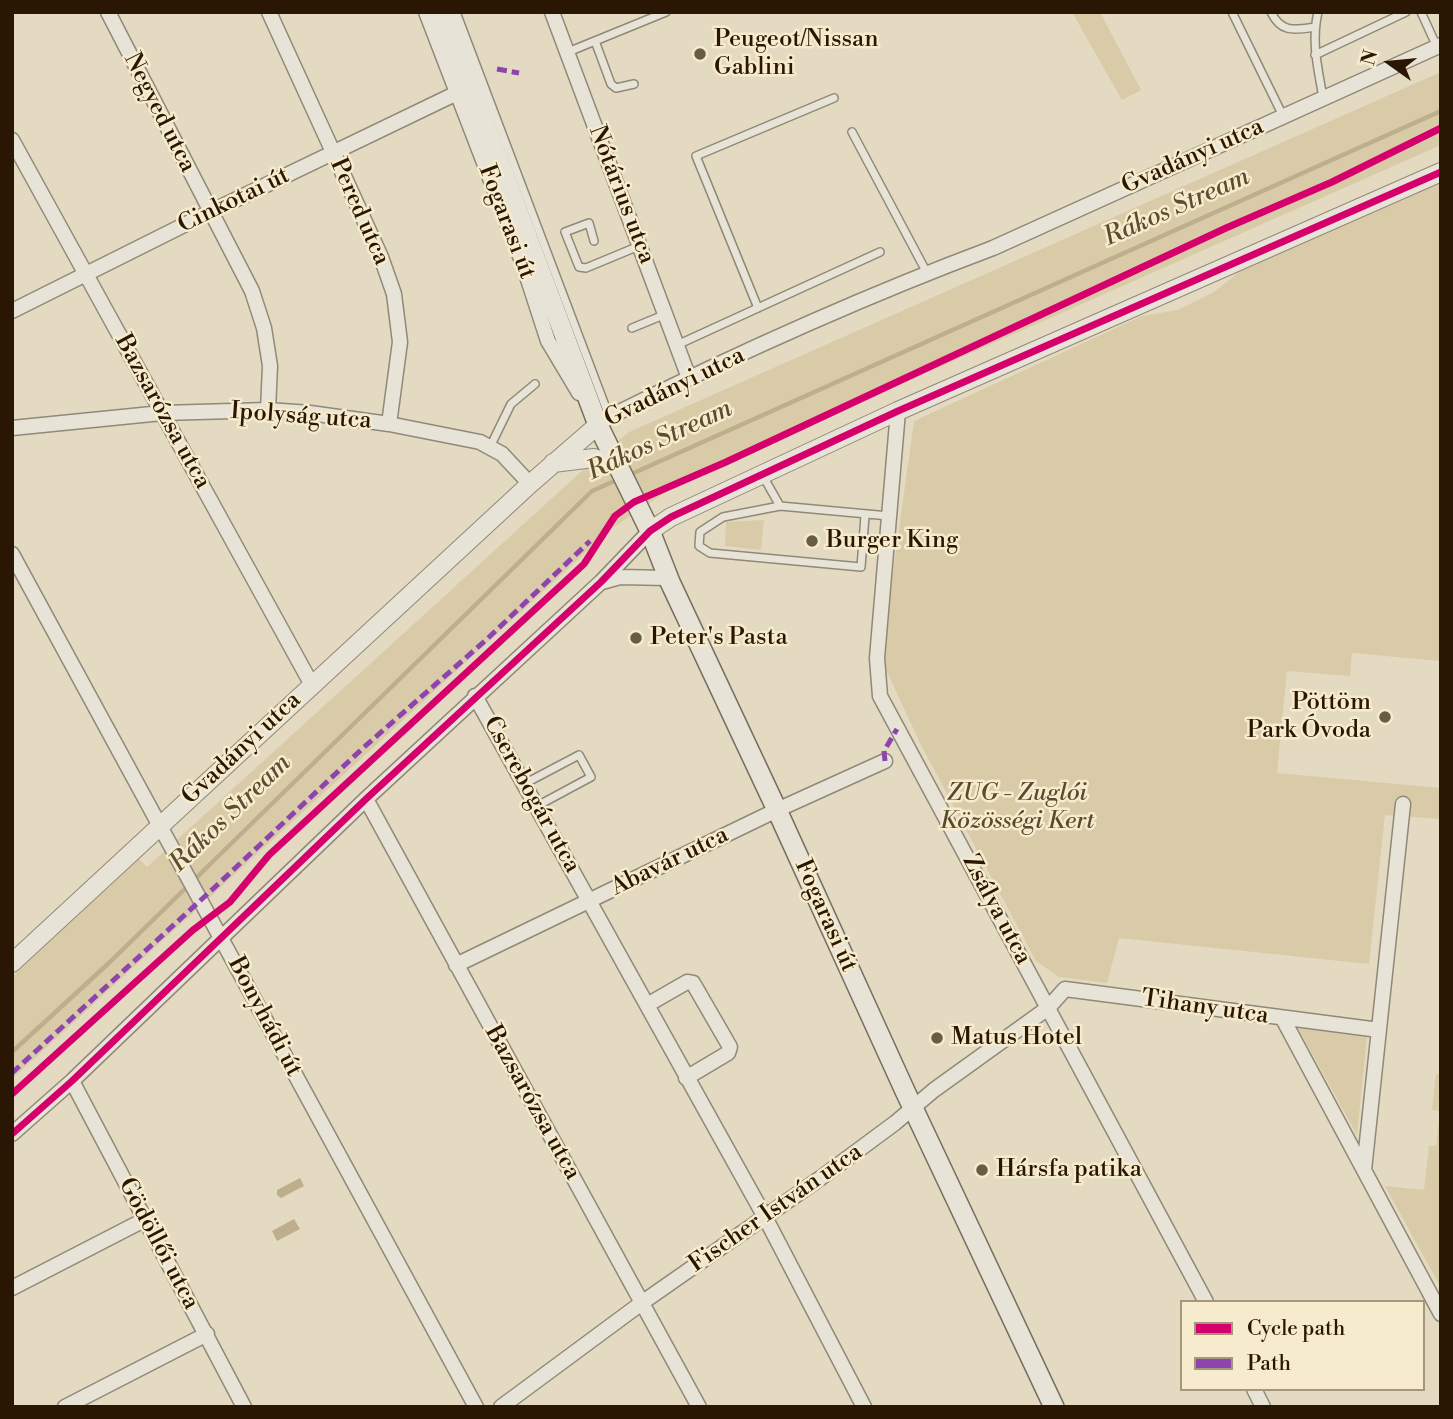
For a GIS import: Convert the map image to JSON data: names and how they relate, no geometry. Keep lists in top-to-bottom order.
{
  "streets": {
    "main road": ["Fogarasi út"],
    "street": [
      "Negyed utca",
      "Gvadányi utca",
      "Nótárius utca",
      "Cinkotai út",
      "Pered utca",
      "Bazsarózsa utca",
      "Ipolyság utca",
      "Cserebogár utca",
      "Abavár utca",
      "Zsálya utca",
      "Tihany utca",
      "Bonyhádi út",
      "Fischer István utca",
      "Gödöllői utca"
    ]
  },
  "crossings": [
    ["Negyed utca", "Cinkotai út"],
    ["Negyed utca", "Ipolyság utca"],
    ["Gvadányi utca", "Nótárius utca"],
    ["Gvadányi utca", "Fogarasi út"],
    ["Gvadányi utca", "Bazsarózsa utca"],
    ["Gvadányi utca", "Ipolyság utca"],
    ["Gvadányi utca", "Bonyhádi út"],
    ["Cinkotai út", "Pered utca"],
    ["Cinkotai út", "Fogarasi út"],
    ["Cinkotai út", "Bazsarózsa utca"],
    ["Pered utca", "Ipolyság utca"],
    ["Fogarasi út", "Abavár utca"],
    ["Fogarasi út", "Fischer István utca"],
    ["Bazsarózsa utca", "Ipolyság utca"],
    ["Bazsarózsa utca", "Abavár utca"],
    ["Bazsarózsa utca", "Fischer István utca"],
    ["Cserebogár utca", "Abavár utca"],
    ["Cserebogár utca", "Fischer István utca"],
    ["Zsálya utca", "Tihany utca"],
    ["Zsálya utca", "Fischer István utca"],
    ["Tihany utca", "Fischer István utca"]
  ],
  "water": ["Rákos Stream"],
  "parks": ["ZUG - Zuglói Közösségi Kert"],
  "places": [
    "Peugeot/Nissan Gablini",
    "Burger King",
    "Peter's Pasta",
    "Pöttöm Park Óvoda",
    "Matus Hotel",
    "Hársfa patika"
  ],
  "legend": ["Cycle path", "Path"],
  "north": "left"
}
